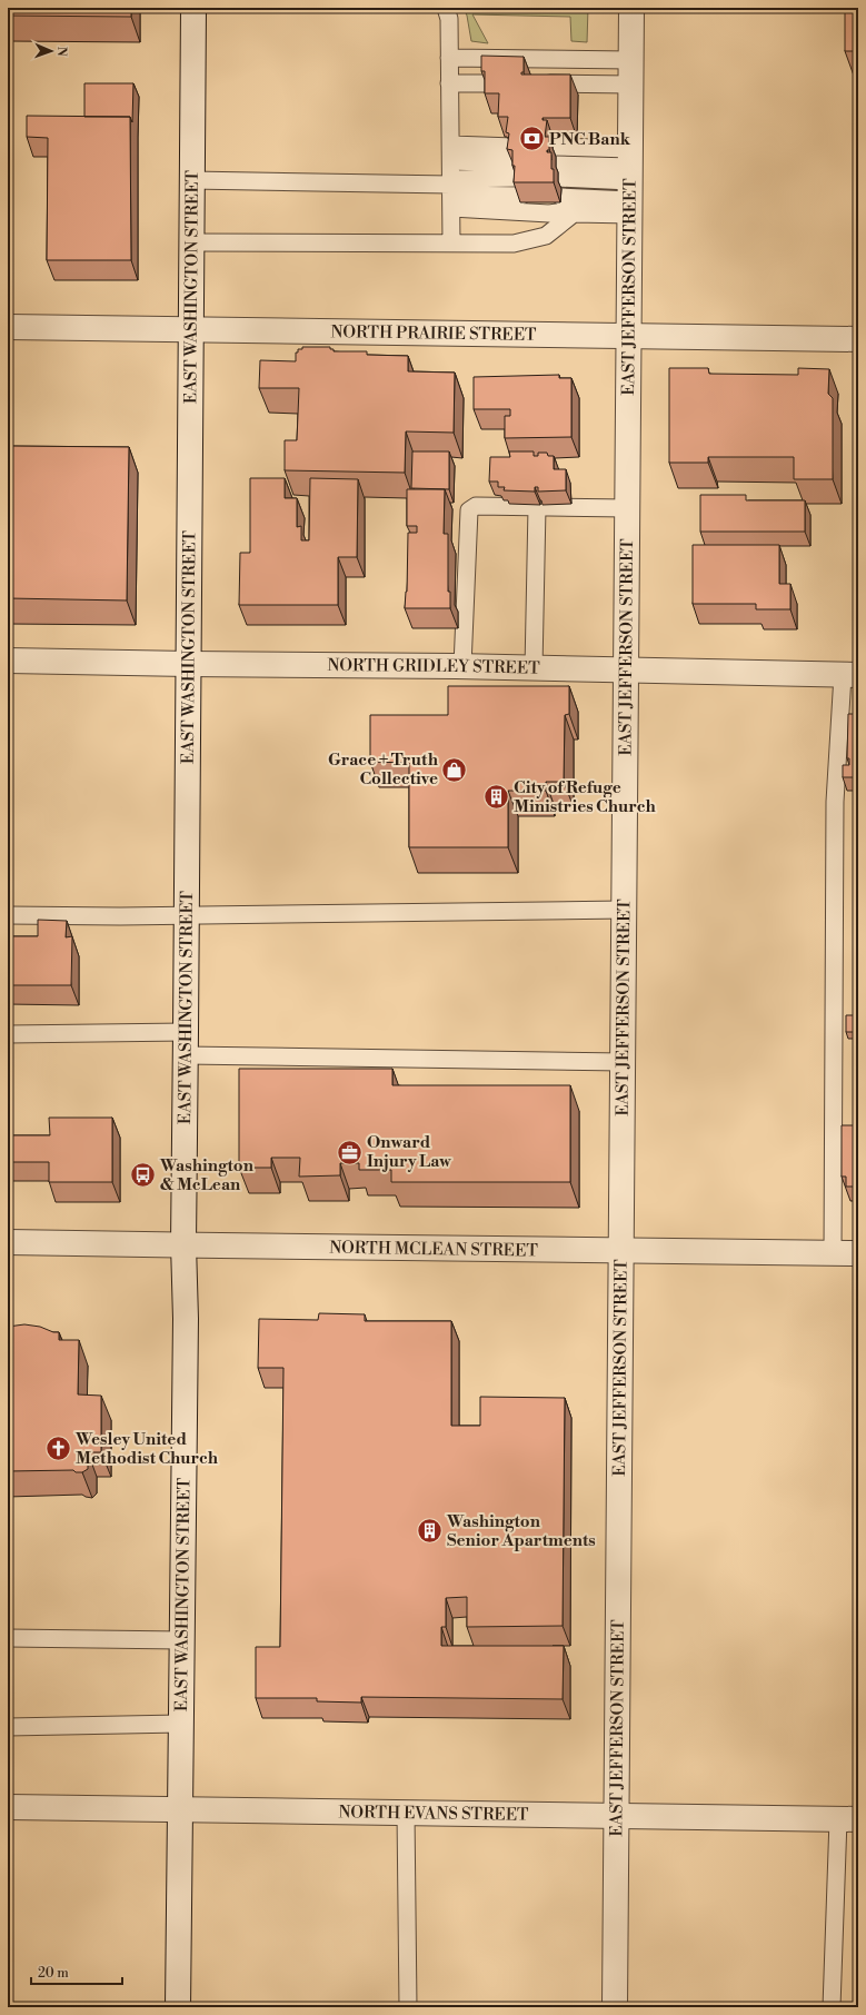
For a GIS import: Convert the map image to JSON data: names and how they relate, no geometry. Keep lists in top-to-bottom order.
{
  "streets": {
    "street": [
      "EAST WASHINGTON STREET",
      "EAST JEFFERSON STREET",
      "NORTH PRAIRIE STREET",
      "NORTH GRIDLEY STREET",
      "NORTH MCLEAN STREET",
      "NORTH EVANS STREET"
    ]
  },
  "crossings": [
    ["EAST WASHINGTON STREET", "NORTH PRAIRIE STREET"],
    ["EAST WASHINGTON STREET", "NORTH GRIDLEY STREET"],
    ["EAST WASHINGTON STREET", "NORTH MCLEAN STREET"],
    ["EAST WASHINGTON STREET", "NORTH EVANS STREET"],
    ["EAST JEFFERSON STREET", "NORTH PRAIRIE STREET"],
    ["EAST JEFFERSON STREET", "NORTH GRIDLEY STREET"],
    ["EAST JEFFERSON STREET", "NORTH MCLEAN STREET"],
    ["EAST JEFFERSON STREET", "NORTH EVANS STREET"]
  ],
  "places": {
    "bank": ["PNC Bank"],
    "shop": ["Grace + Truth Collective"],
    "building": ["City of Refuge Ministries Church", "Washington Senior Apartments"],
    "office": ["Onward Injury Law"],
    "bus stop": ["Washington & McLean"],
    "church": ["Wesley United Methodist Church"]
  },
  "scale_bar": "20 m",
  "north": "right"
}
